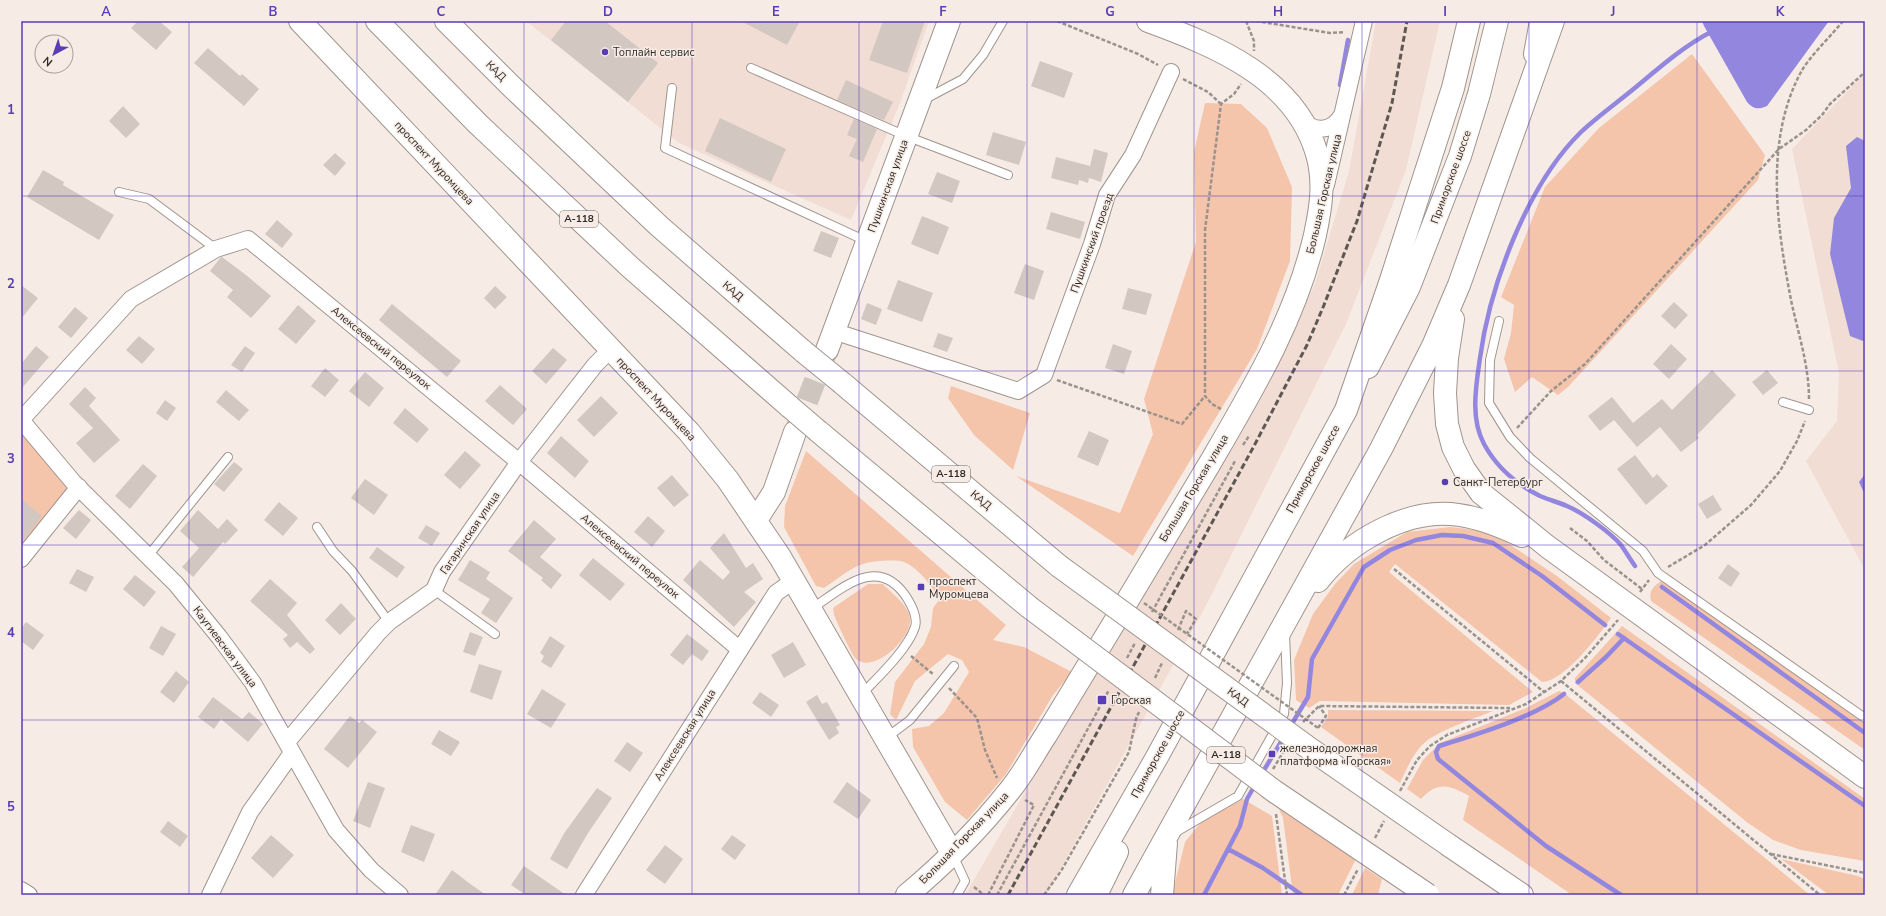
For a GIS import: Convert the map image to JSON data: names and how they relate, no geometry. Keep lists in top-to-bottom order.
{
  "streets": {
    "main road": [
      "КАД",
      "проспект Муромцева",
      "Приморское шоссе",
      "Пушкинская улица",
      "Большая Горская улица",
      "А-118"
    ],
    "street": [
      "Пушкинский проезд",
      "Алексеевский переулок",
      "Гагаринская улица",
      "Каугиевская улица",
      "Алексеевская улица"
    ]
  },
  "crossings": [
    ["проспект Муромцева", "Большая Горская улица"],
    ["проспект Муромцева", "Гагаринская улица"],
    ["проспект Муромцева", "Алексеевская улица"],
    ["Алексеевский переулок", "Гагаринская улица"],
    ["Алексеевский переулок", "Каугиевская улица"],
    ["Алексеевский переулок", "Алексеевская улица"]
  ],
  "places": {
    "other": ["Топлайн сервис", "Санкт-Петербург"],
    "transit": ["проспект Муромцева", "Горская", "железнодорожная платформа «Горская»"]
  },
  "north": "bottom left",
  "grid": {
    "columns": [
      "A",
      "B",
      "C",
      "D",
      "E",
      "F",
      "G",
      "H",
      "I",
      "J",
      "K"
    ],
    "rows": [
      "1",
      "2",
      "3",
      "4",
      "5"
    ]
  }
}
